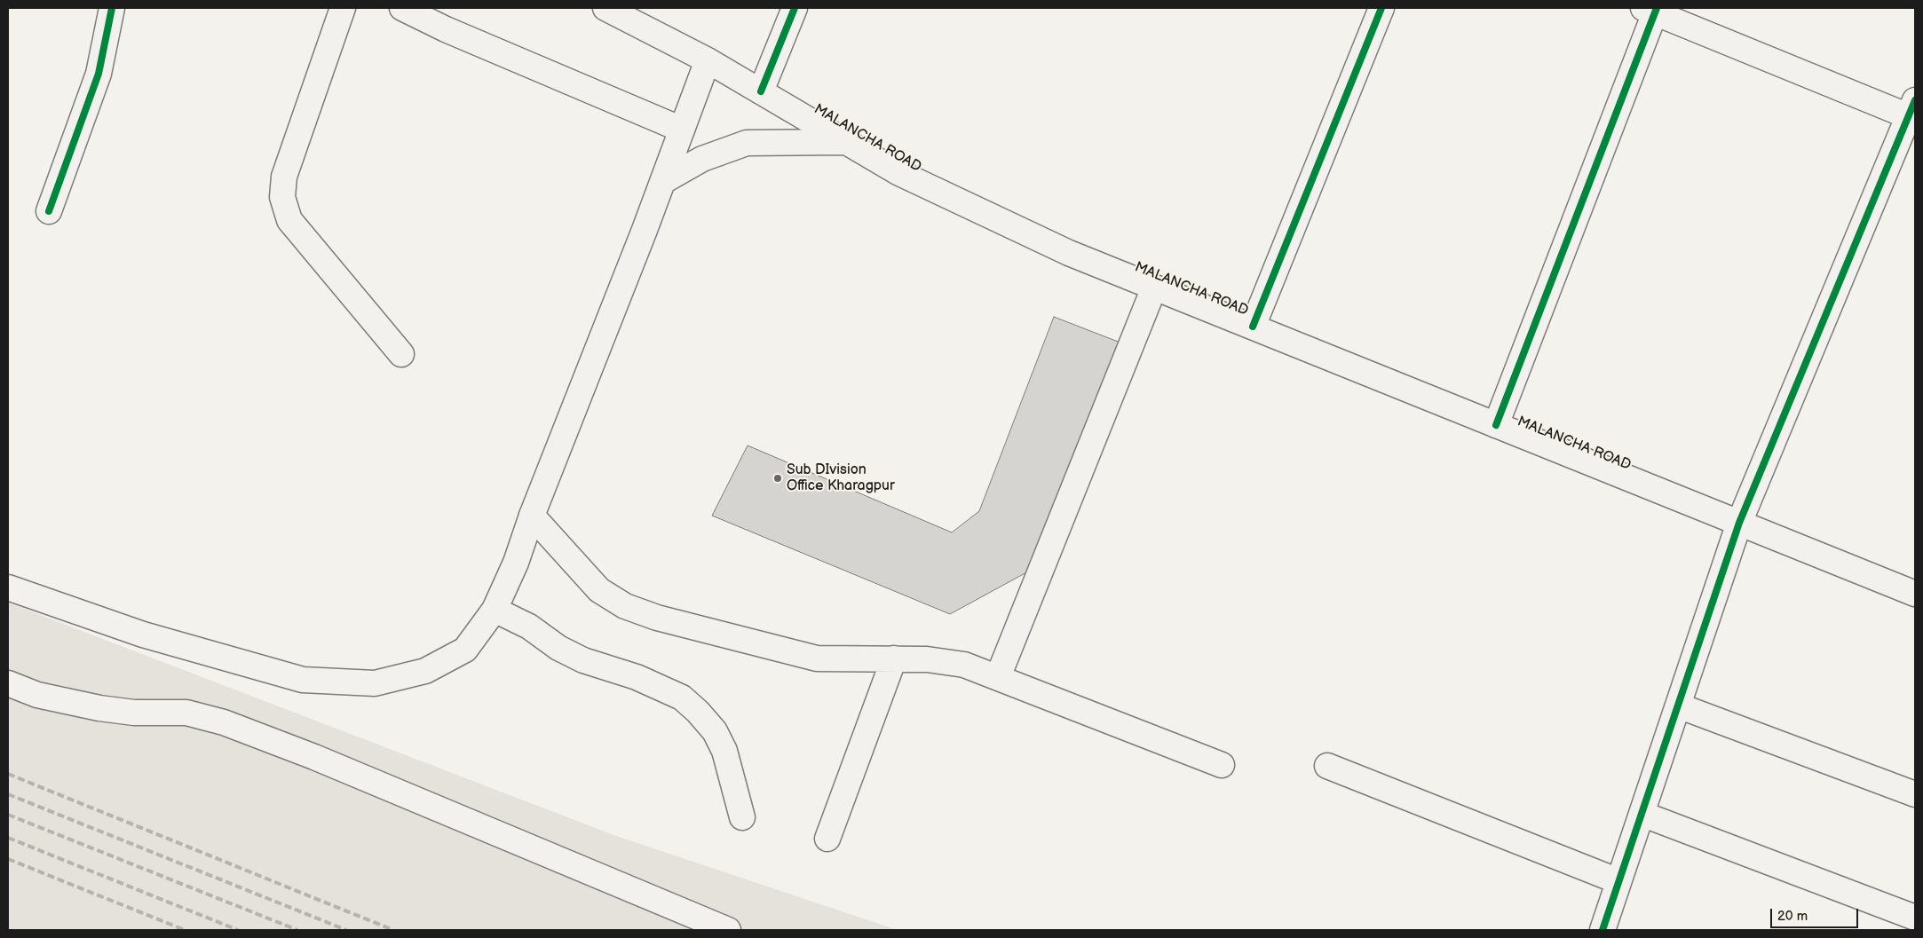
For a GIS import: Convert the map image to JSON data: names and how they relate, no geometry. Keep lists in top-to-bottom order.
{
  "streets": {
    "street": ["MALANCHA ROAD"]
  },
  "places": ["Sub DIvision Office Kharagpur"],
  "scale_bar": "20 m"
}
